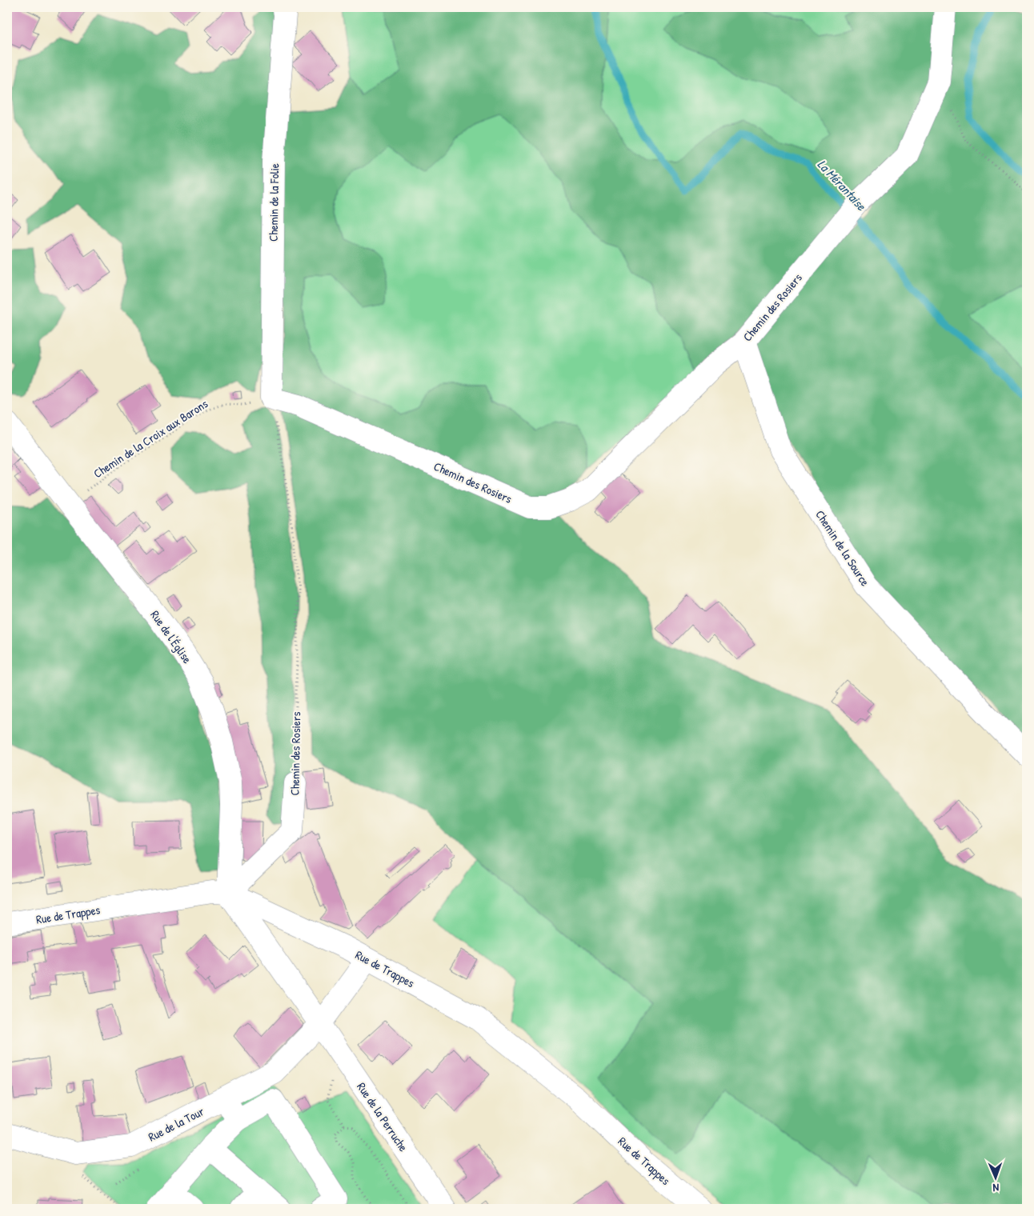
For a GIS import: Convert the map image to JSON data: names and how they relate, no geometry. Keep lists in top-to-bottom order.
{
  "streets": {
    "street": [
      "Chemin de la Folie",
      "Chemin des Rosiers",
      "Chemin de la Source",
      "Rue de l'Église",
      "Rue de Trappes",
      "Rue de la Perruche",
      "Rue de la Tour"
    ],
    "path": ["Chemin de la Croix aux Barons"]
  },
  "crossings": [
    ["Chemin de la Folie", "Chemin des Rosiers"],
    ["Chemin de la Folie", "Chemin de la Croix aux Barons"],
    ["Chemin des Rosiers", "Chemin de la Croix aux Barons"],
    ["Chemin des Rosiers", "Chemin de la Source"],
    ["Chemin des Rosiers", "Rue de l'Église"],
    ["Chemin des Rosiers", "Rue de Trappes"],
    ["Chemin de la Croix aux Barons", "Rue de l'Église"],
    ["Rue de l'Église", "Rue de Trappes"],
    ["Rue de Trappes", "Rue de la Tour"],
    ["Rue de la Perruche", "Rue de la Tour"]
  ],
  "water": ["La Mérantaise"],
  "north": "bottom"
}
